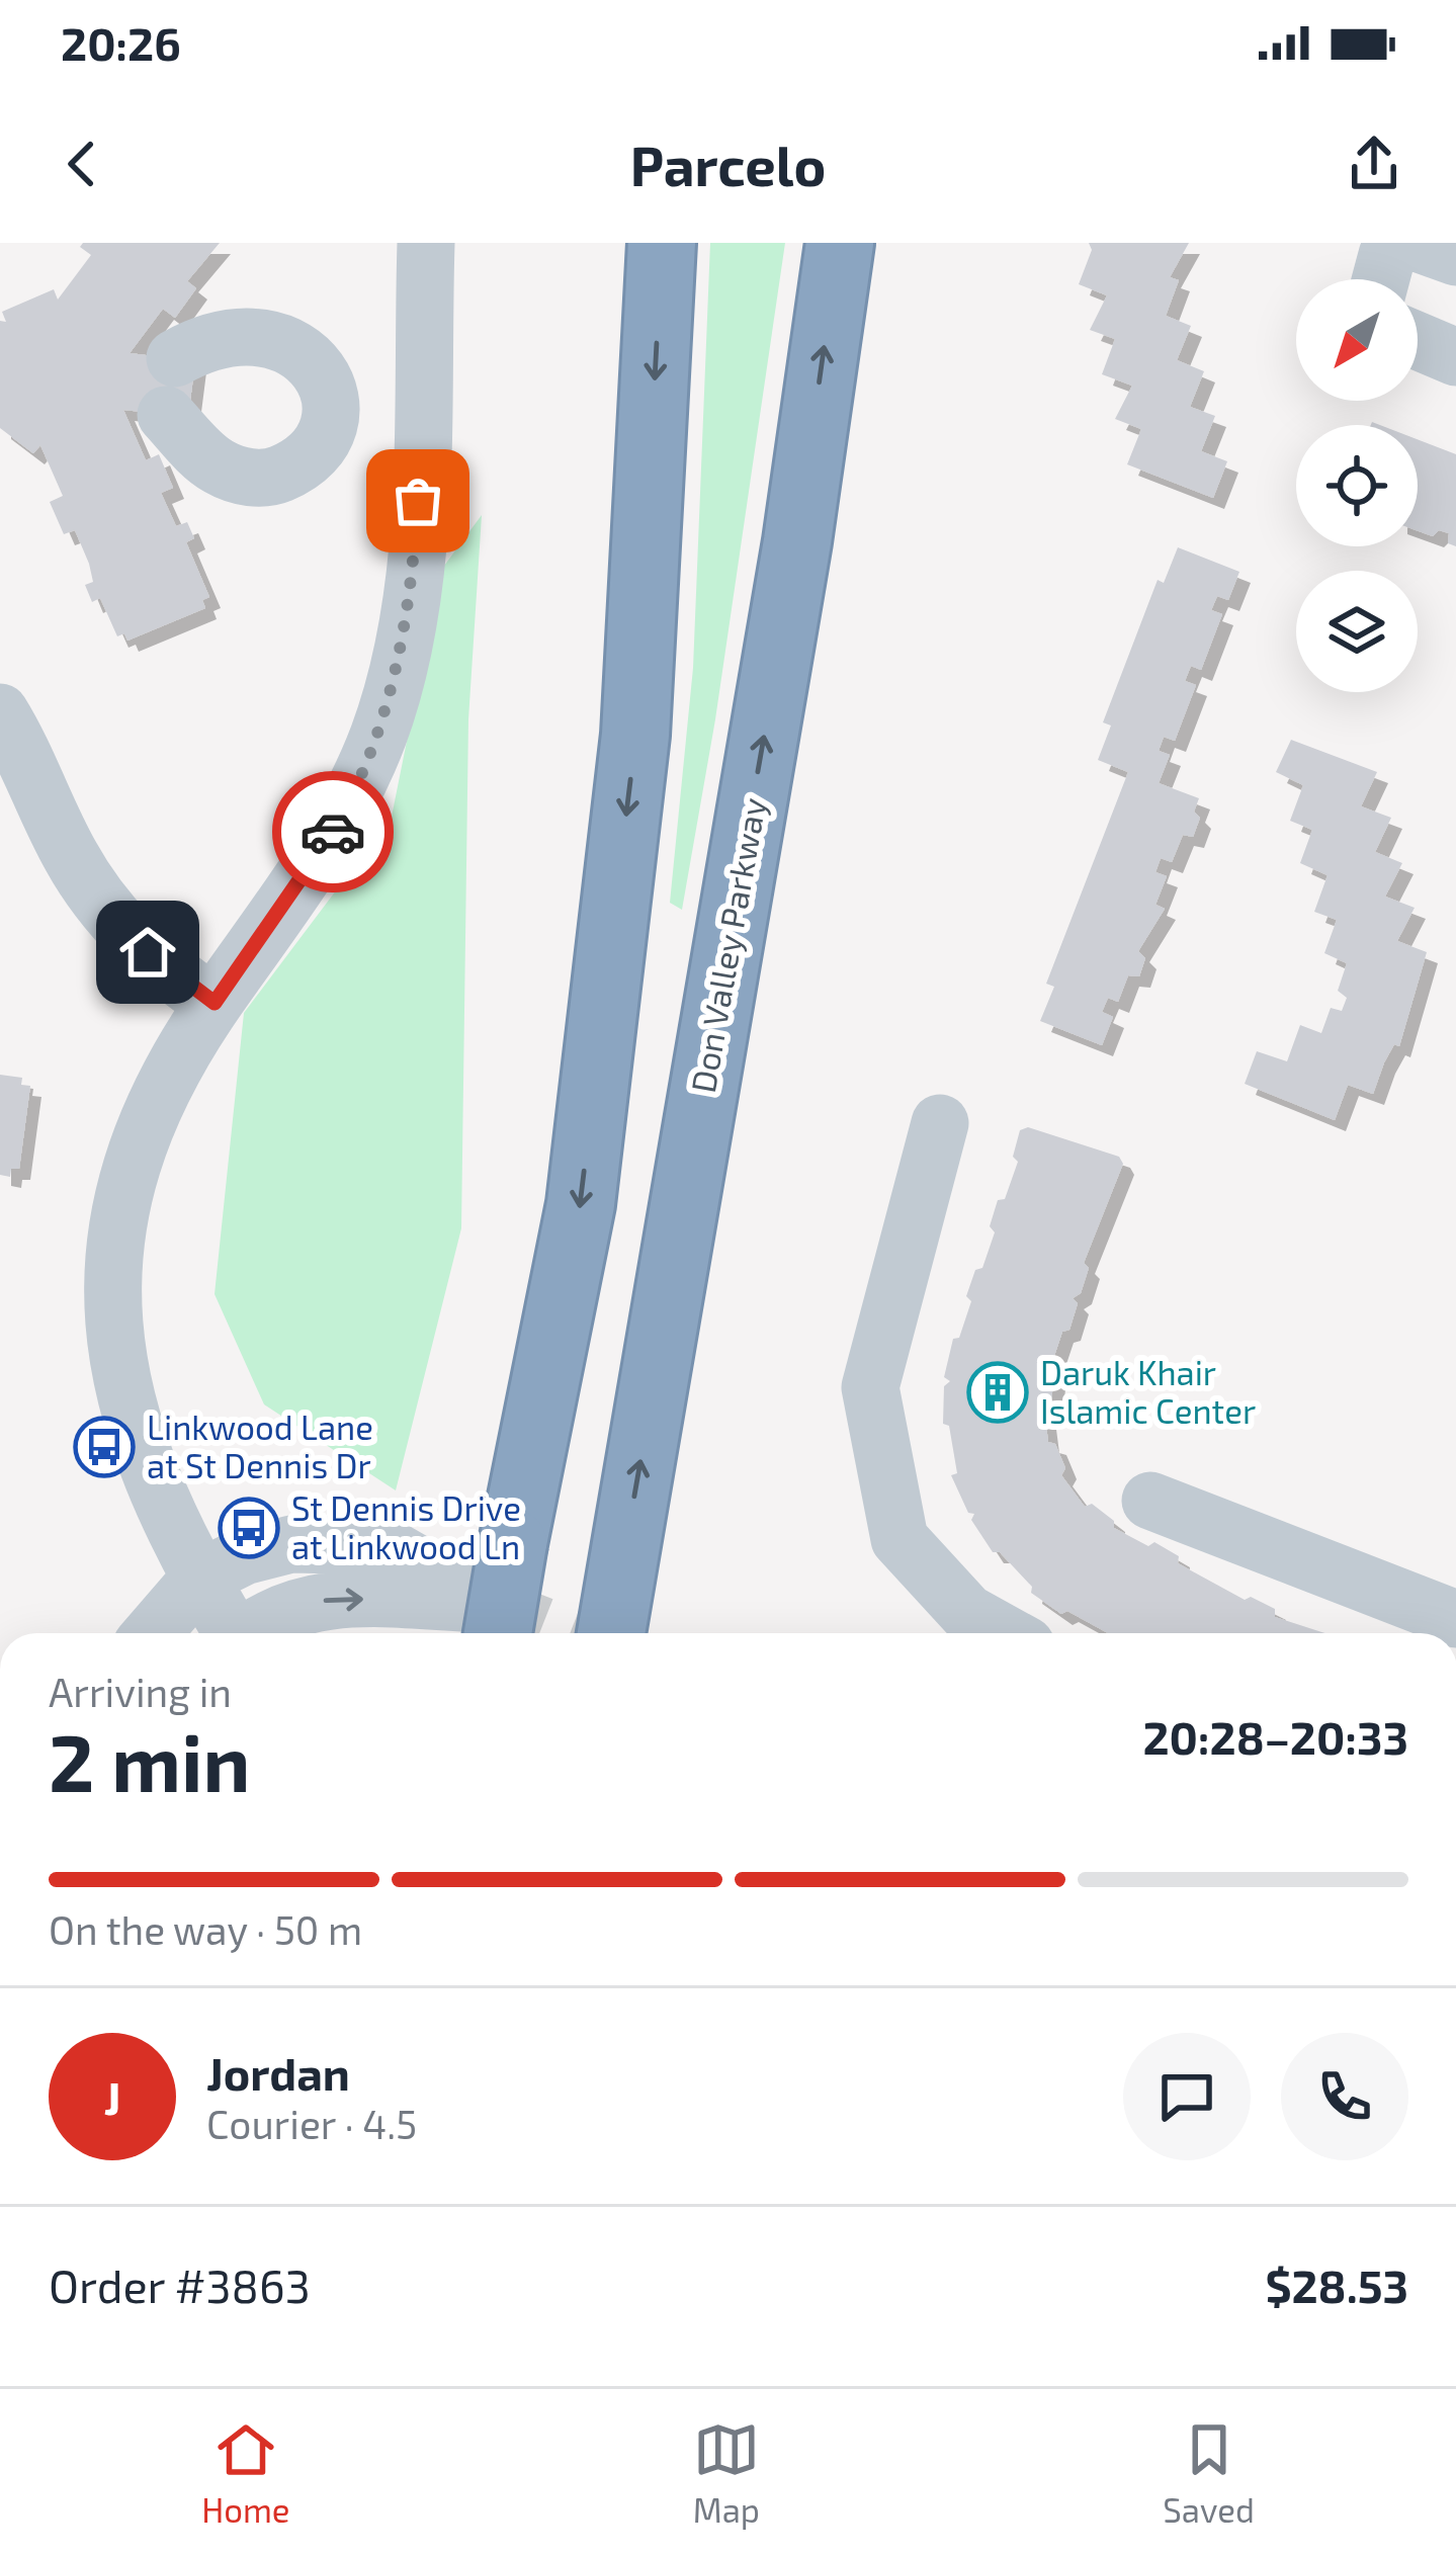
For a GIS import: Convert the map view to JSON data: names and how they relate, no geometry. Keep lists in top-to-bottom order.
{
  "streets": {
    "highway": ["Don Valley Parkway"]
  },
  "places": {
    "building": ["Daruk Khair Islamic Center"],
    "bus stop": ["Linkwood Lane at St Dennis Dr", "St Dennis Drive at Linkwood Ln"]
  },
  "north": "bottom left",
  "page": {
    "status": "20:26",
    "header": "Parcelo",
    "heading": ["2 min", "Arriving in", "20:28–20:33"],
    "panel": [
      "Jordan",
      "Courier · 4.5",
      "Order #3863",
      "$28.53"
    ],
    "bar": "On the way · 50 m",
    "round": "J",
    "tabs": ["Home", "Map", "Saved"]
  }
}
